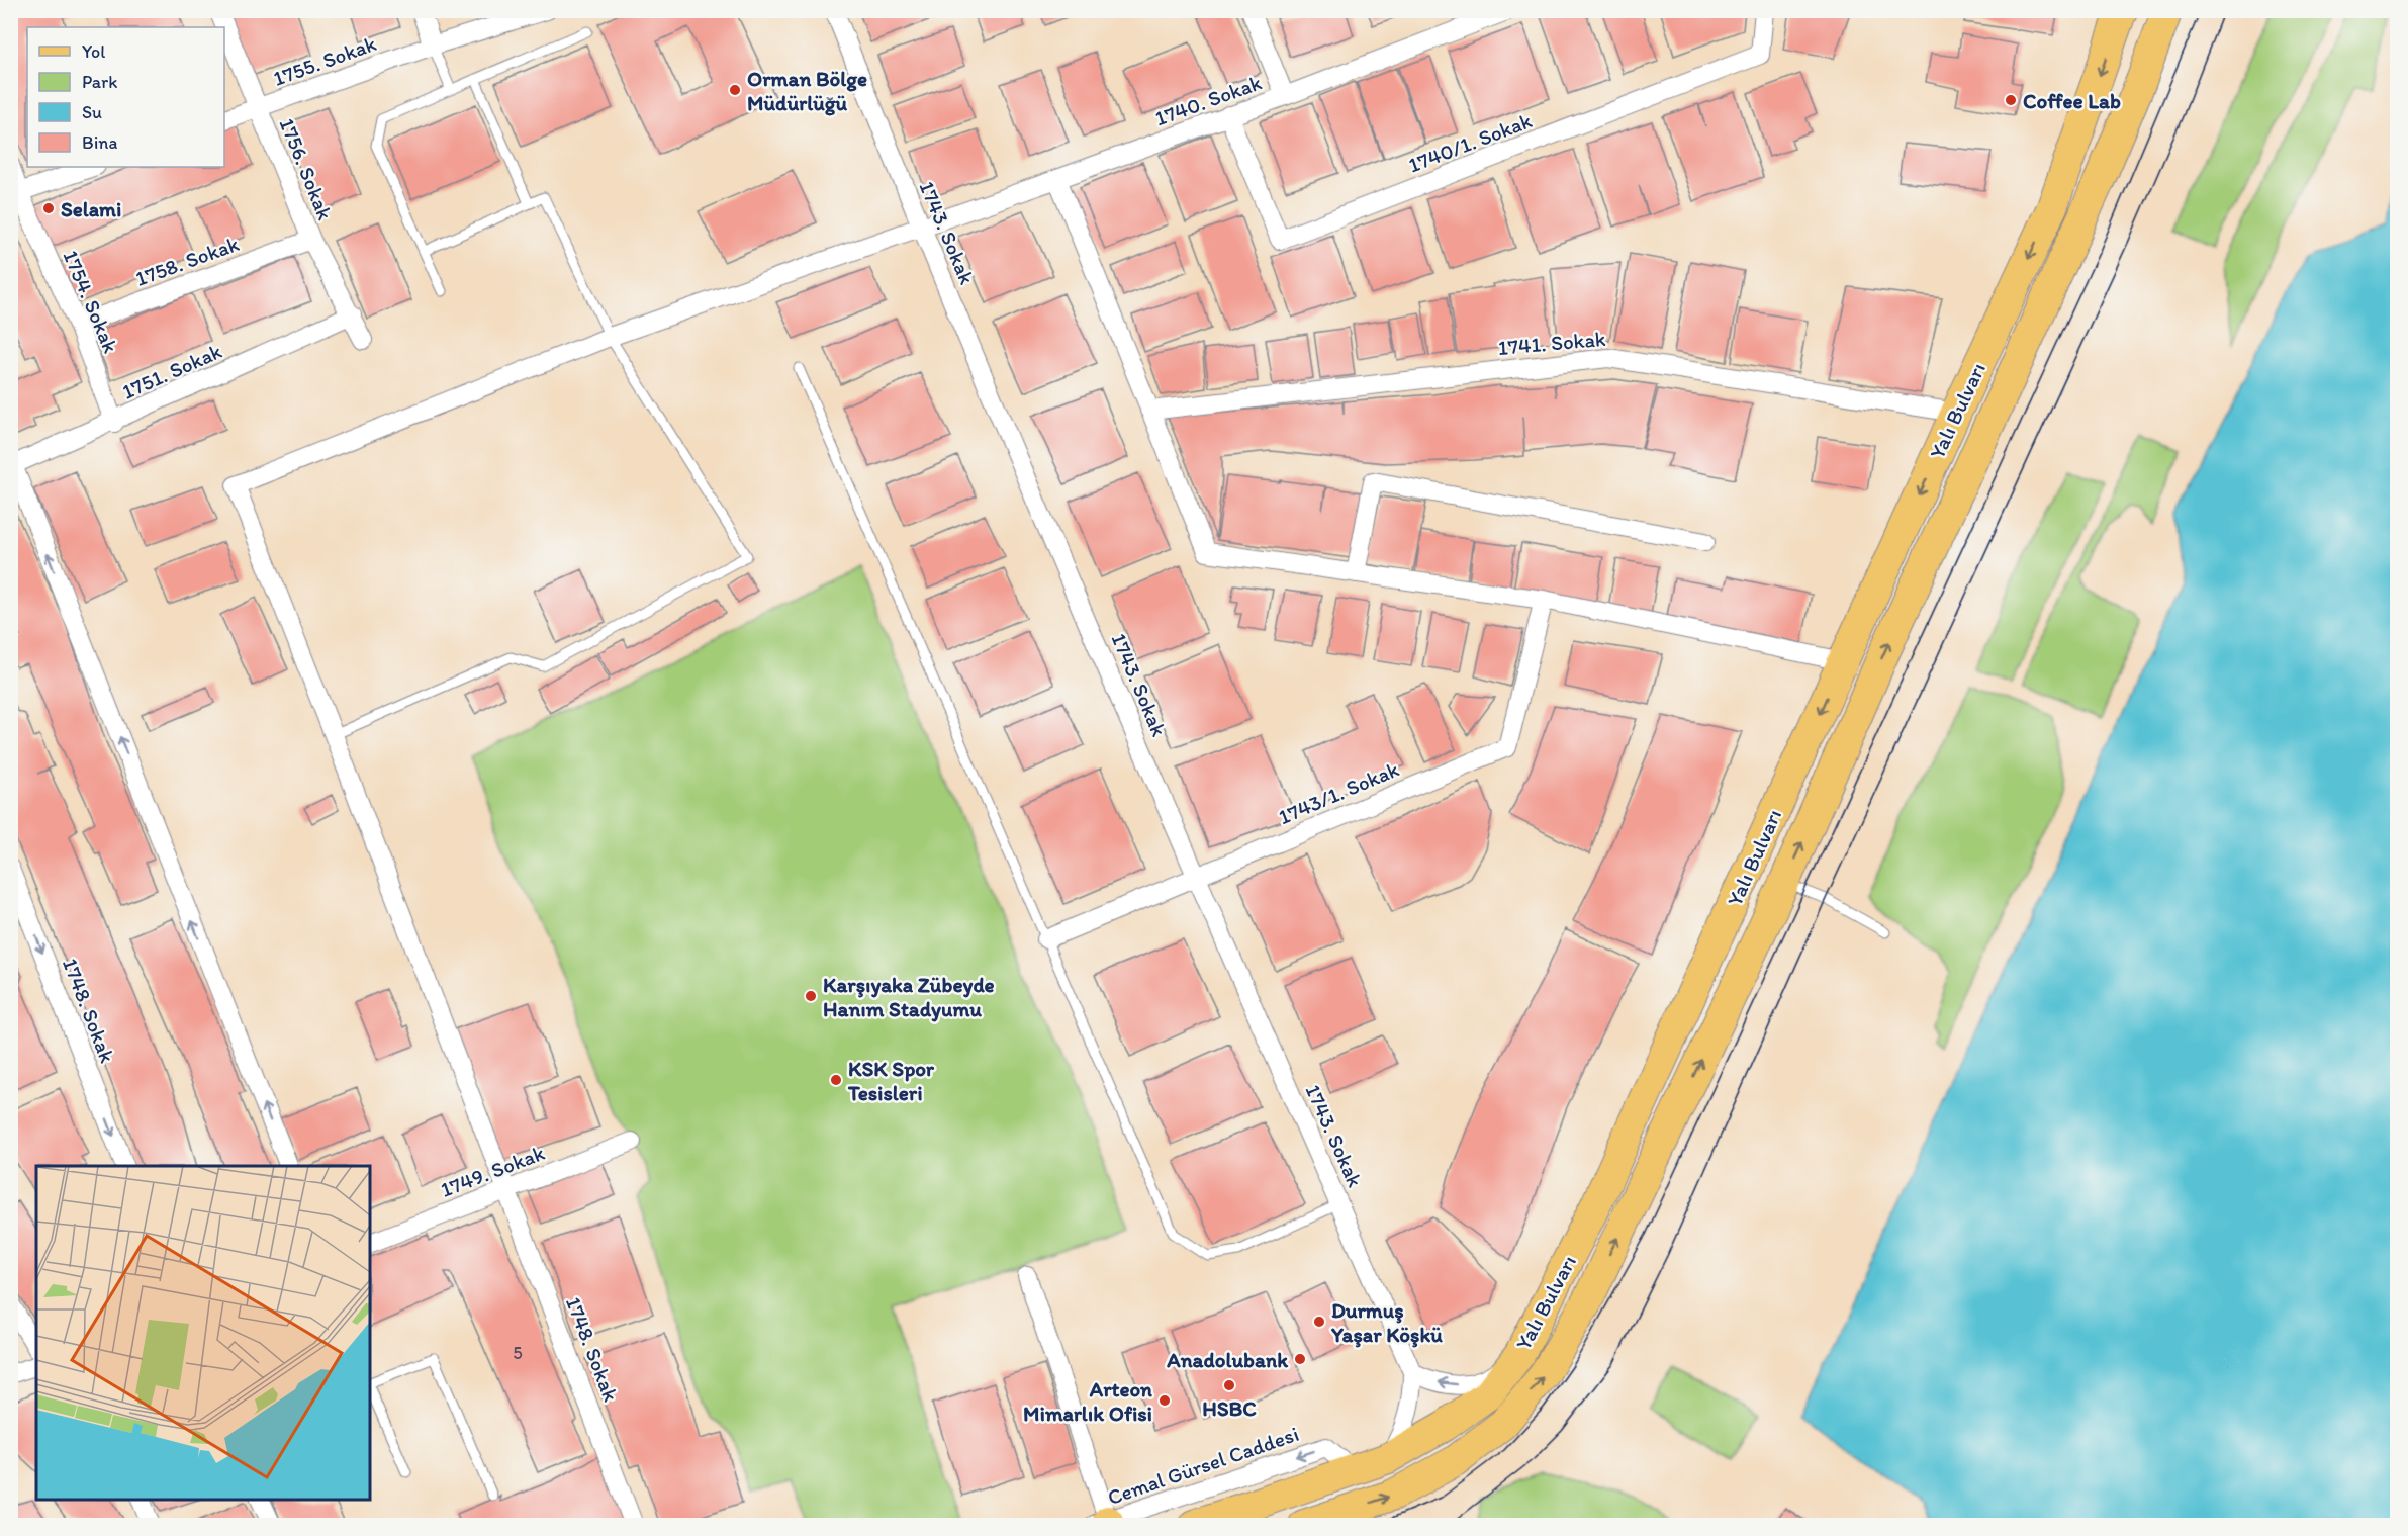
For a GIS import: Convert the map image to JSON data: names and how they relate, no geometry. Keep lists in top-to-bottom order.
{
  "streets": {
    "main road": ["Yalı Bulvarı"],
    "street": [
      "1755. Sokak",
      "1740. Sokak",
      "1740/1. Sokak",
      "1756. Sokak",
      "1743. Sokak",
      "1758. Sokak",
      "1754. Sokak",
      "1741. Sokak",
      "1751. Sokak",
      "1743/1. Sokak",
      "1748. Sokak",
      "1749. Sokak",
      "Cemal Gürsel Caddesi"
    ]
  },
  "crossings": [
    ["1755. Sokak", "1756. Sokak"],
    ["1740. Sokak", "1740/1. Sokak"],
    ["1740. Sokak", "1743. Sokak"],
    ["1740. Sokak", "1748. Sokak"],
    ["1756. Sokak", "1758. Sokak"],
    ["1756. Sokak", "1751. Sokak"],
    ["1743. Sokak", "Yalı Bulvarı"],
    ["1743. Sokak", "1743/1. Sokak"],
    ["1758. Sokak", "1754. Sokak"],
    ["1754. Sokak", "1751. Sokak"],
    ["1741. Sokak", "Yalı Bulvarı"],
    ["Yalı Bulvarı", "Cemal Gürsel Caddesi"],
    ["1748. Sokak", "1749. Sokak"]
  ],
  "one_way": ["Cemal Gürsel Caddesi"],
  "places": [
    "Orman Bölge Müdürlüğü",
    "Coffee Lab",
    "Selami",
    "Karşıyaka Zübeyde Hanım Stadyumu",
    "KSK Spor Tesisleri",
    "Durmuş Yaşar Köşkü",
    "Anadolubank",
    "HSBC",
    "Arteon Mimarlık Ofisi"
  ],
  "house_numbers": ["5"],
  "legend": [
    "Yol",
    "Park",
    "Su",
    "Bina"
  ]
}
